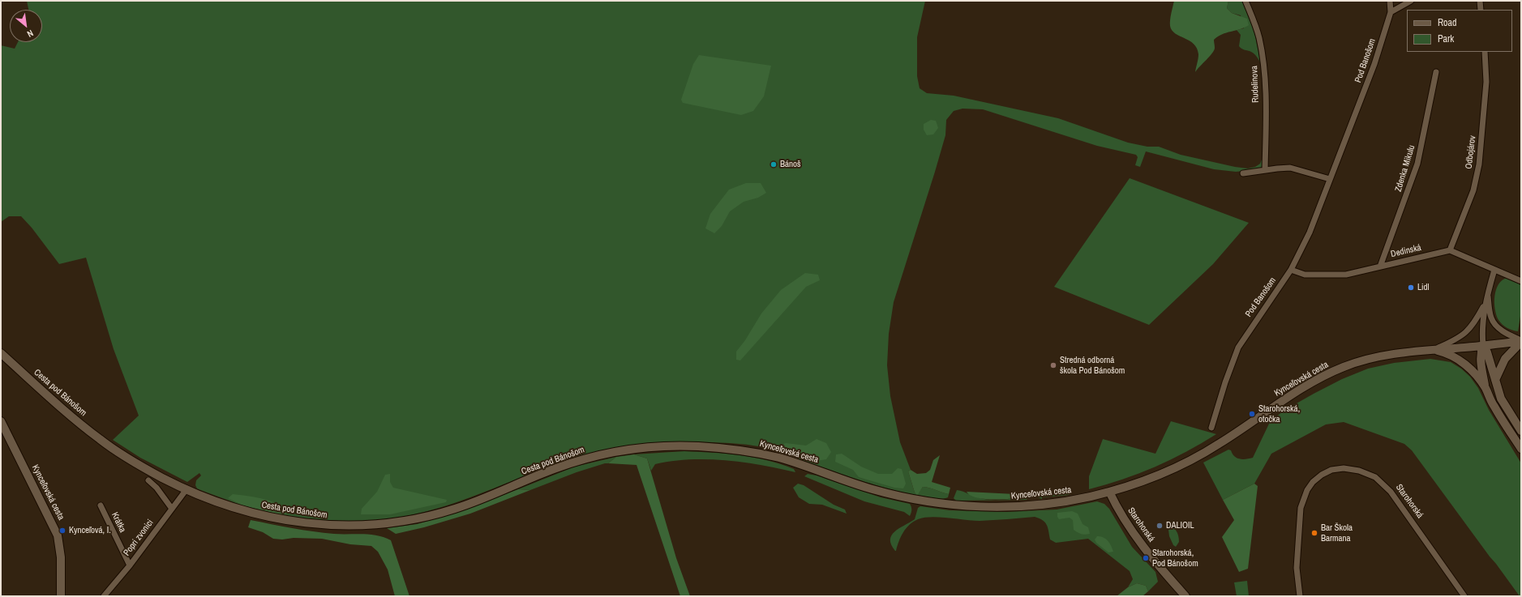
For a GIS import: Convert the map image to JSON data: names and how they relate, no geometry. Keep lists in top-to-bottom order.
{
  "streets": {
    "street": [
      "Pod Banošom",
      "Rudelinova",
      "Odbojárov",
      "Zdenka Mikulu",
      "Dedinská",
      "Kynceľovská cesta",
      "Cesta pod Bánošom",
      "Starohorská",
      "Krátka",
      "Popri zvonici"
    ]
  },
  "crossings": [
    ["Pod Banošom", "Dedinská"],
    ["Odbojárov", "Dedinská"],
    ["Zdenka Mikulu", "Dedinská"],
    ["Kynceľovská cesta", "Cesta pod Bánošom"],
    ["Kynceľovská cesta", "Starohorská"],
    ["Cesta pod Bánošom", "Popri zvonici"],
    ["Krátka", "Popri zvonici"]
  ],
  "places": [
    "Bánoš",
    "Lidl",
    "Stredná odborná škola Pod Bánošom",
    "Starohorská, otočka",
    "DALIOIL",
    "Kynceľová, I.",
    "Bar Škola Barmana",
    "Starohorská, Pod Bánošom"
  ],
  "legend": ["Road", "Park"],
  "north": "bottom right"
}
